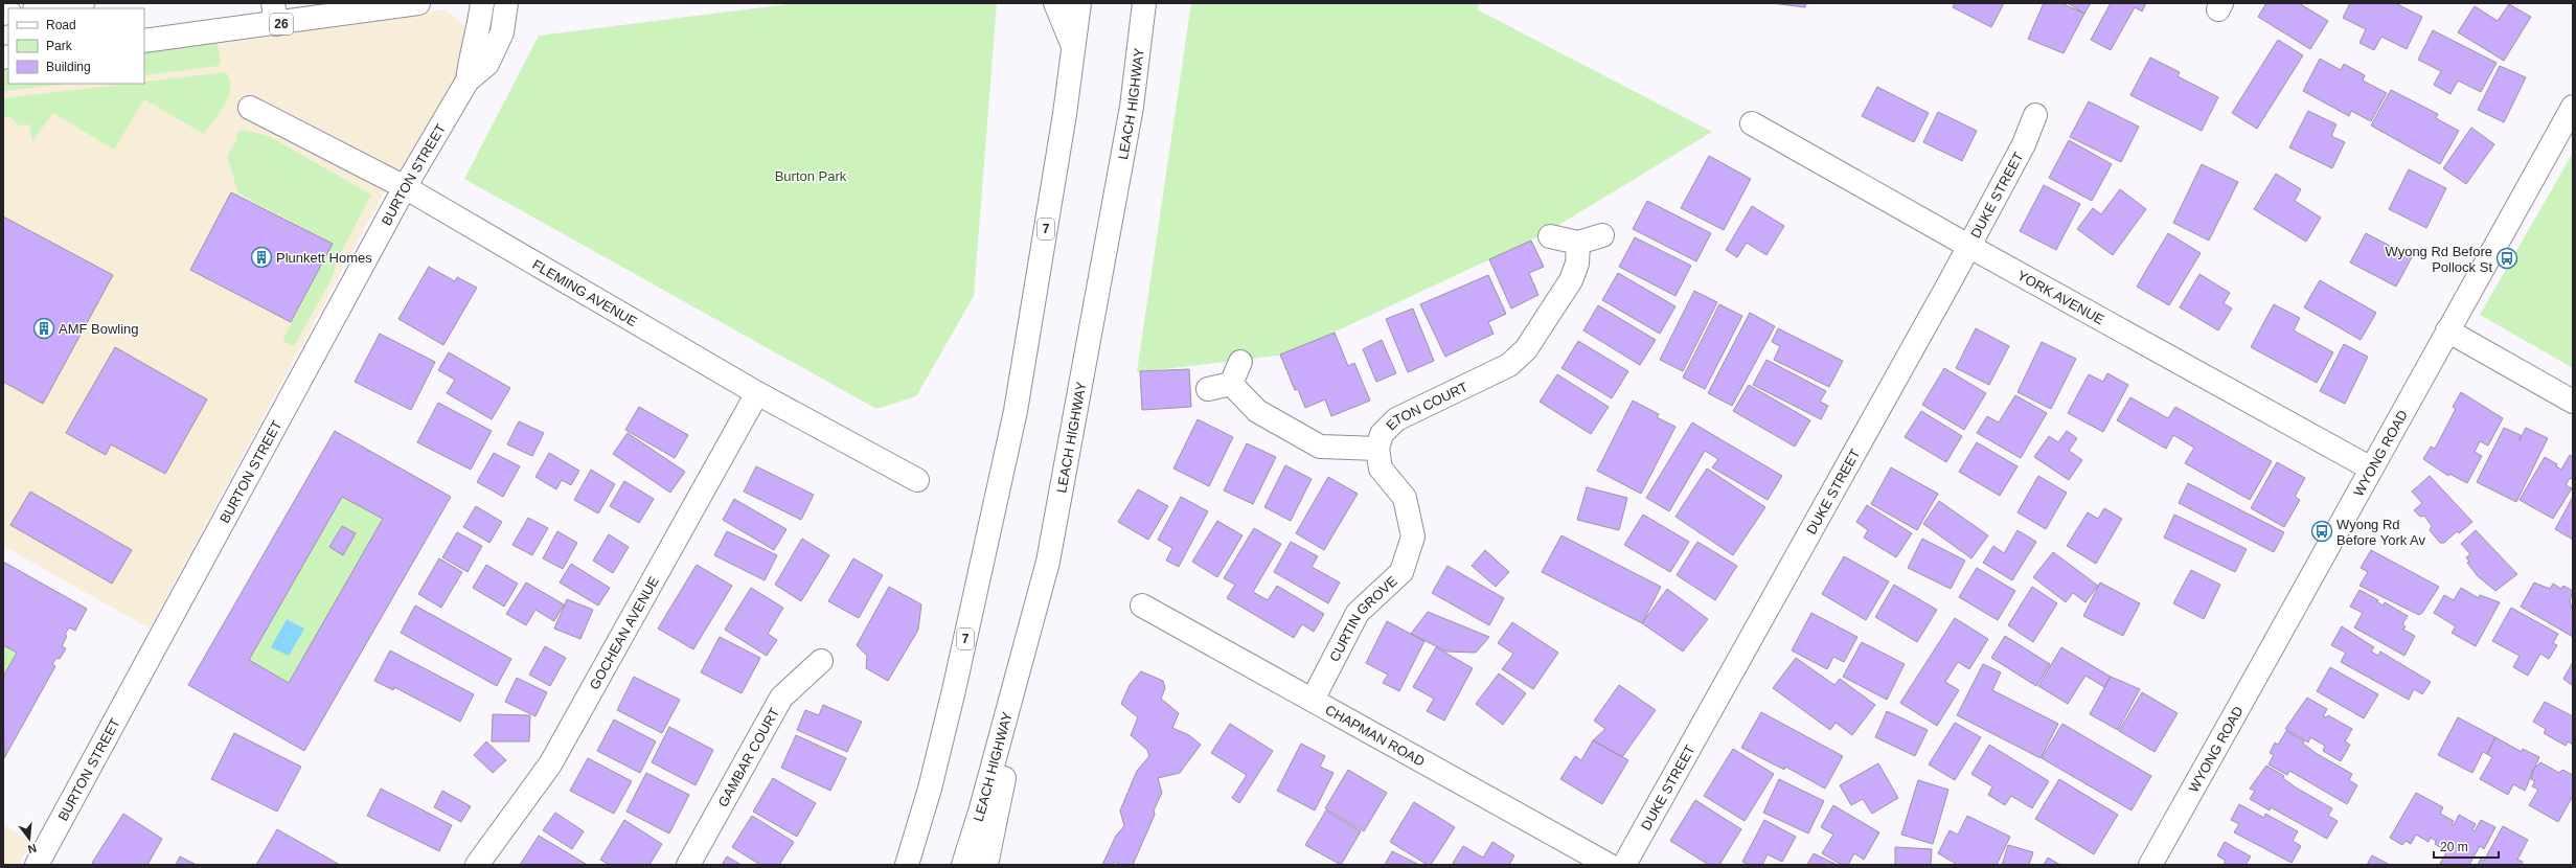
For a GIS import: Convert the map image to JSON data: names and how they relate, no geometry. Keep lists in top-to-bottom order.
{
  "streets": {
    "main road": [
      "26",
      "LEACH HIGHWAY",
      "BURTON STREET",
      "DUKE STREET",
      "7",
      "FLEMING AVENUE",
      "YORK AVENUE",
      "ETON COURT",
      "WYONG ROAD",
      "CURTIN GROVE",
      "GOCHEAN AVENUE",
      "CHAPMAN ROAD",
      "GAMBAR COURT"
    ]
  },
  "crossings": [
    ["BURTON STREET", "FLEMING AVENUE"],
    ["DUKE STREET", "YORK AVENUE"],
    ["FLEMING AVENUE", "GOCHEAN AVENUE"],
    ["YORK AVENUE", "WYONG ROAD"],
    ["ETON COURT", "CURTIN GROVE"],
    ["CURTIN GROVE", "CHAPMAN ROAD"]
  ],
  "parks": ["Burton Park"],
  "places": {
    "building": ["Plunkett Homes", "AMF Bowling"],
    "bus stop": ["Wyong Rd Before Pollock St", "Wyong Rd Before York Av"]
  },
  "legend": ["Road", "Park", "Building"],
  "scale_bar": "20 m",
  "north": "bottom"
}
